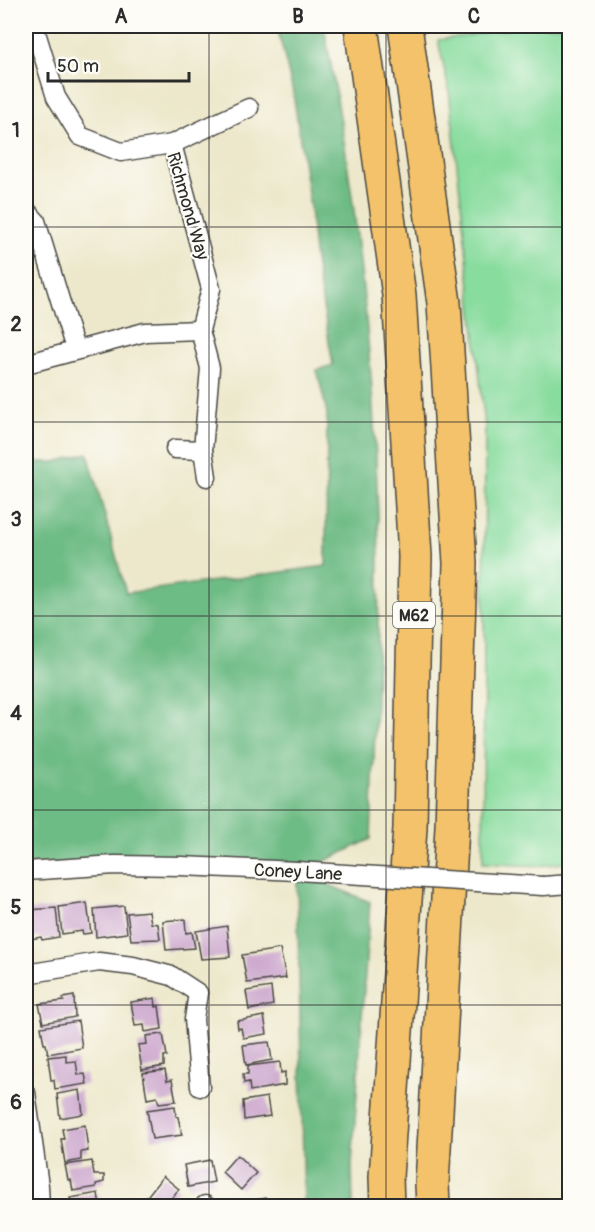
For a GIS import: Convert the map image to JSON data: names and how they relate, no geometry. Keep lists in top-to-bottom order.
{
  "streets": {
    "highway": ["M62"],
    "street": ["Richmond Way", "Coney Lane"]
  },
  "scale_bar": "50 m",
  "grid": {
    "columns": ["A", "B", "C"],
    "rows": [
      "1",
      "2",
      "3",
      "4",
      "5",
      "6"
    ]
  }
}
